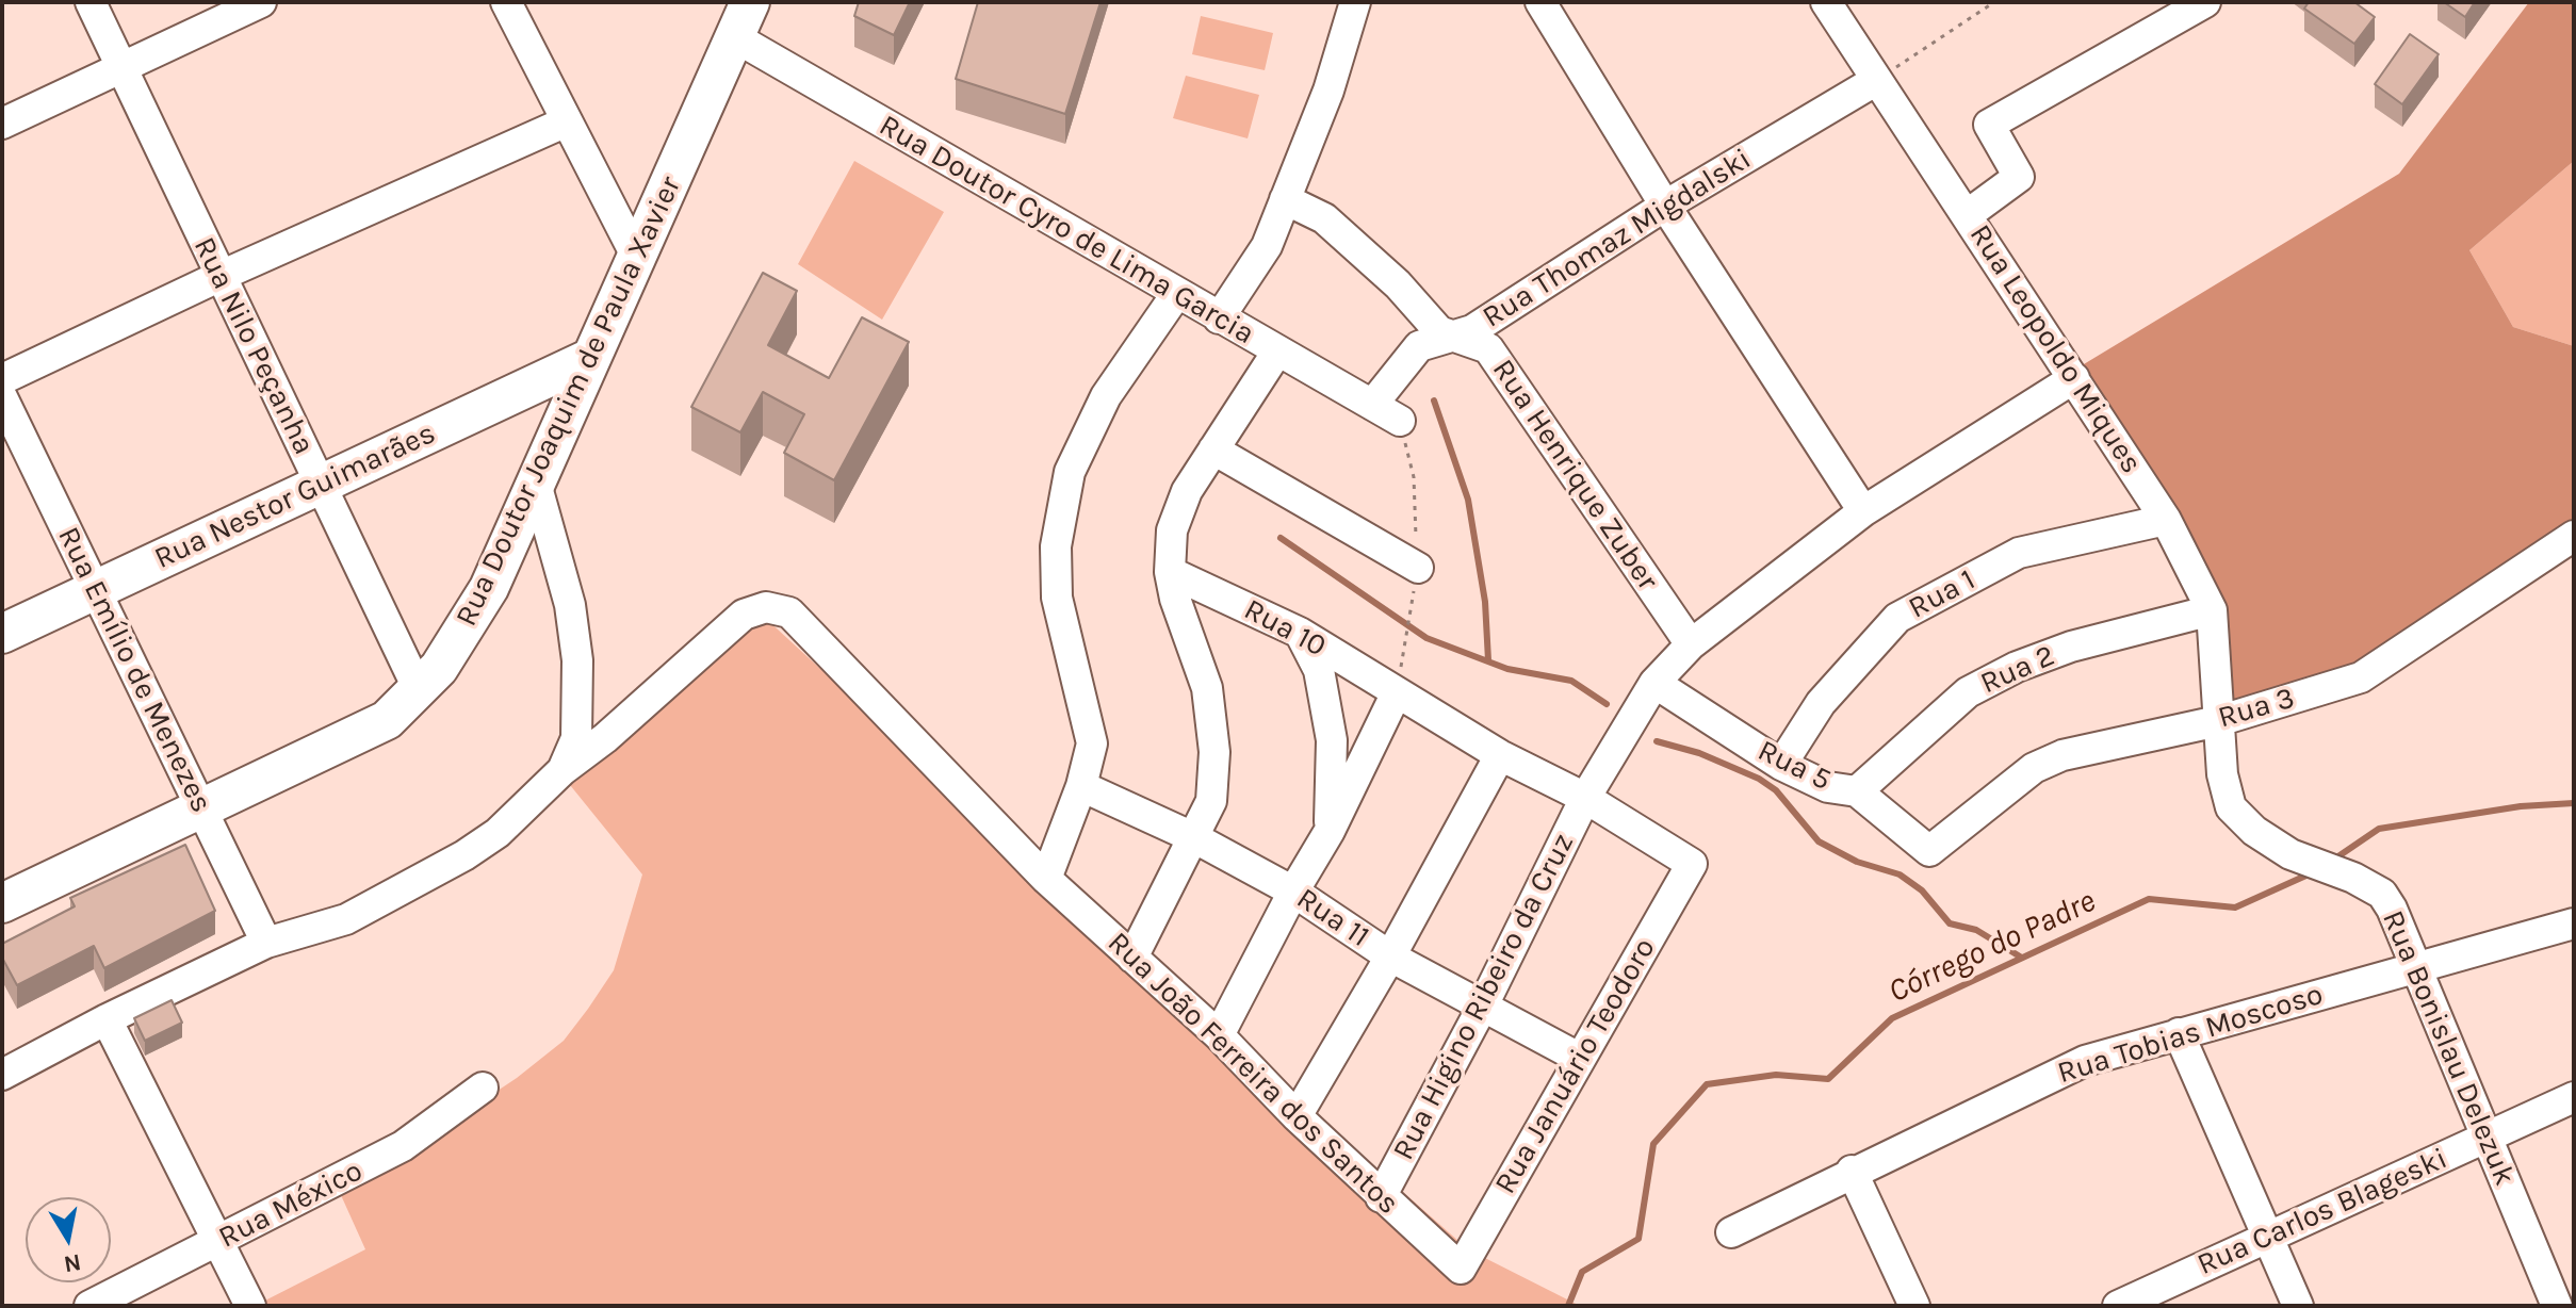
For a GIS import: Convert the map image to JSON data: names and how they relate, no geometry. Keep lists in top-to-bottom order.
{
  "streets": {
    "main road": ["Rua Doutor Joaquim de Paula Xavier", "Rua Nestor Guimarães"],
    "street": [
      "Rua Doutor Cyro de Lima Garcia",
      "Rua Thomaz Migdalski",
      "Rua Nilo Peçanha",
      "Rua Leopoldo Miques",
      "Rua Henrique Zuber",
      "Rua 1",
      "Rua 10",
      "Rua Emílio de Menezes",
      "Rua 2",
      "Rua 3",
      "Rua 5",
      "Rua 11",
      "Rua Higino Ribeiro da Cruz",
      "Rua Tobias Moscoso",
      "Rua Bonislau Delezuk",
      "Rua Januário Teodoro",
      "Rua João Ferreira dos Santos",
      "Rua México",
      "Rua Carlos Blageski"
    ]
  },
  "crossings": [
    ["Rua Doutor Cyro de Lima Garcia", "Rua Thomaz Migdalski"],
    ["Rua Doutor Cyro de Lima Garcia", "Rua Doutor Joaquim de Paula Xavier"],
    ["Rua Thomaz Migdalski", "Rua Leopoldo Miques"],
    ["Rua Thomaz Migdalski", "Rua Henrique Zuber"],
    ["Rua Nilo Peçanha", "Rua Doutor Joaquim de Paula Xavier"],
    ["Rua Nilo Peçanha", "Rua Nestor Guimarães"],
    ["Rua Leopoldo Miques", "Rua 1"],
    ["Rua Leopoldo Miques", "Rua 2"],
    ["Rua Leopoldo Miques", "Rua 3"],
    ["Rua Leopoldo Miques", "Rua Higino Ribeiro da Cruz"],
    ["Rua Leopoldo Miques", "Rua Bonislau Delezuk"],
    ["Rua Doutor Joaquim de Paula Xavier", "Rua Nestor Guimarães"],
    ["Rua Doutor Joaquim de Paula Xavier", "Rua Emílio de Menezes"],
    ["Rua Henrique Zuber", "Rua Higino Ribeiro da Cruz"],
    ["Rua Nestor Guimarães", "Rua Emílio de Menezes"],
    ["Rua 1", "Rua 5"],
    ["Rua 10", "Rua Higino Ribeiro da Cruz"],
    ["Rua 10", "Rua Januário Teodoro"],
    ["Rua 2", "Rua 5"],
    ["Rua 3", "Rua 5"],
    ["Rua 3", "Rua Bonislau Delezuk"],
    ["Rua 5", "Rua Higino Ribeiro da Cruz"],
    ["Rua 11", "Rua Higino Ribeiro da Cruz"],
    ["Rua 11", "Rua Januário Teodoro"],
    ["Rua Higino Ribeiro da Cruz", "Rua João Ferreira dos Santos"],
    ["Rua Tobias Moscoso", "Rua Bonislau Delezuk"],
    ["Rua Bonislau Delezuk", "Rua Carlos Blageski"],
    ["Rua Januário Teodoro", "Rua João Ferreira dos Santos"]
  ],
  "water": ["Córrego do Padre"],
  "north": "bottom"
}
